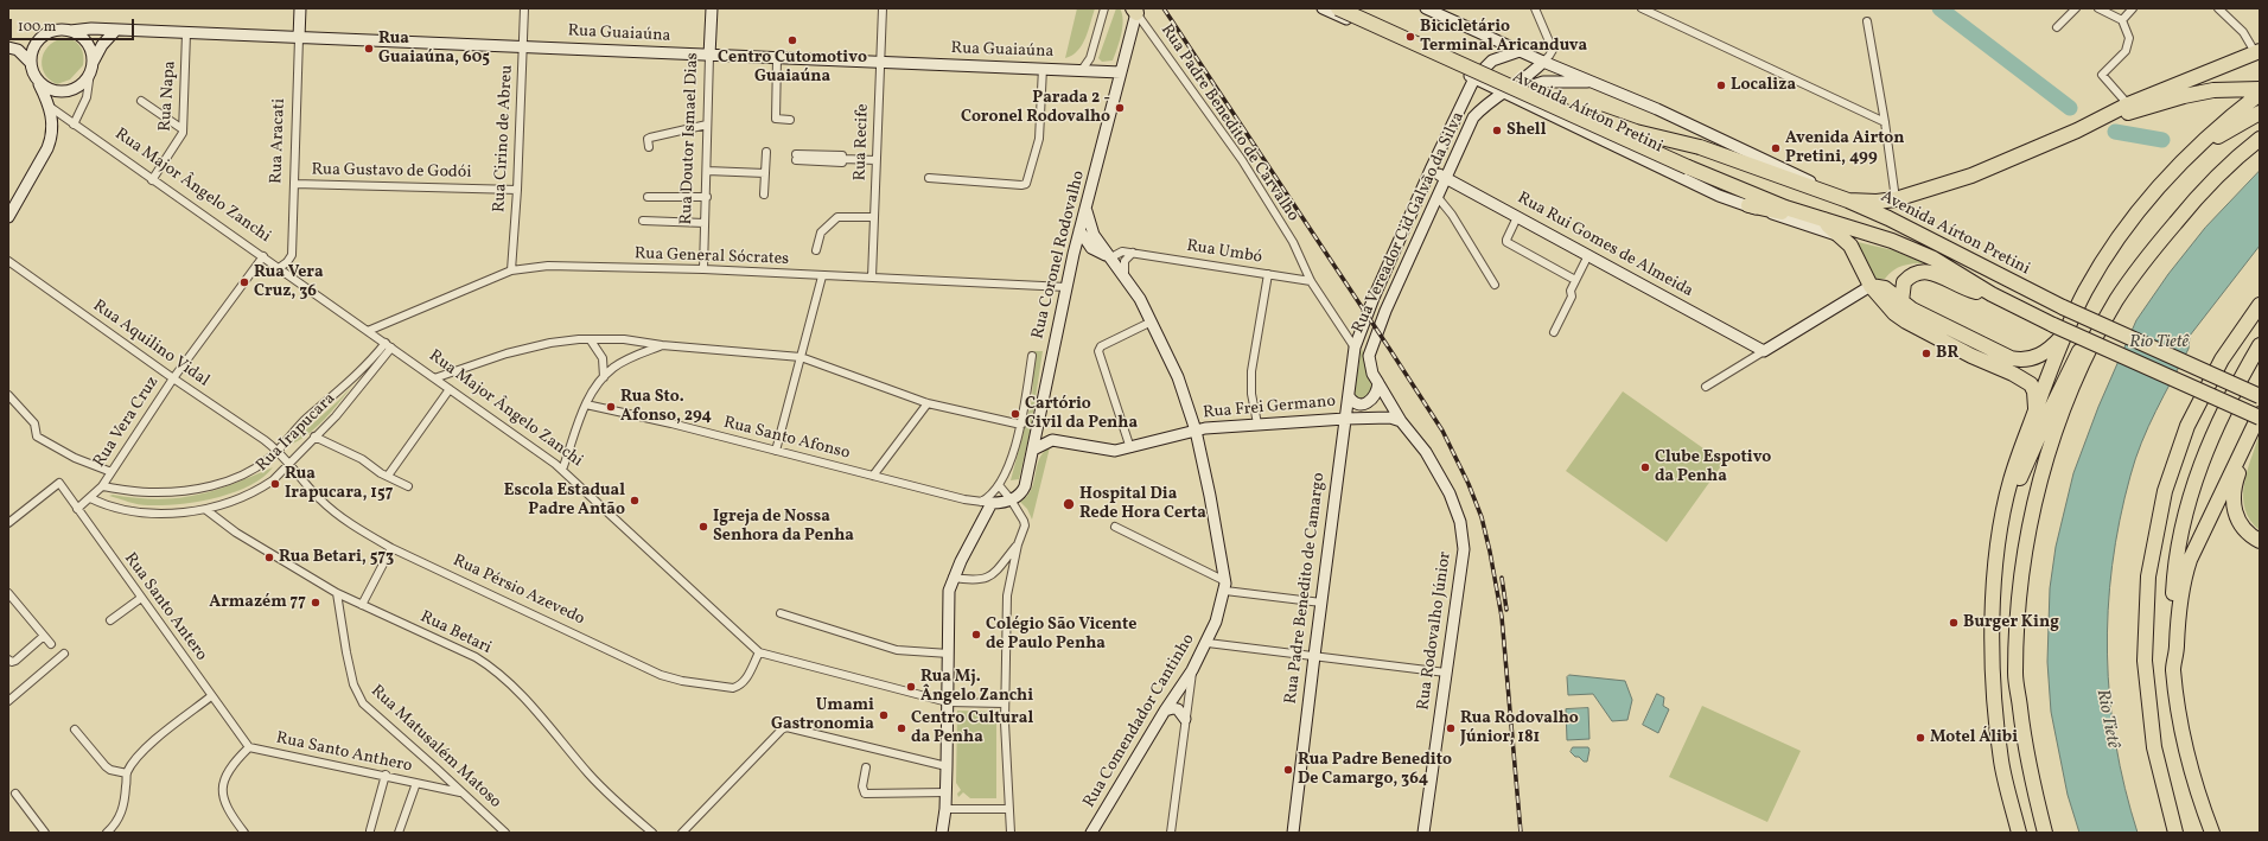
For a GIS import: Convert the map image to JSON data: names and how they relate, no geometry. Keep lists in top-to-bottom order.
{
  "streets": {
    "highway": ["Avenida Aírton Pretini"],
    "main road": [
      "Rua Guaiaúna",
      "Rua Doutor Ismael Dias",
      "Rua Aracati",
      "Rua Major Ângelo Zanchi",
      "Rua Vereador Cid Galvão da Silva",
      "Rua Rui Gomes de Almeida",
      "Rua Coronel Rodovalho",
      "Rua Frei Germano",
      "Rua Padre Benedito de Camargo",
      "Rua Rodovalho Júnior",
      "Rua Comendador Cantinho"
    ],
    "street": [
      "Rua Napa",
      "Rua Padre Benedito de Carvalho",
      "Rua Cirino de Abreu",
      "Rua Recife",
      "Rua Gustavo de Godói",
      "Rua Umbó",
      "Rua General Sócrates",
      "Rua Aquilino Vidal",
      "Rua Vera Cruz",
      "Rua Irapucara",
      "Rua Santo Afonso",
      "Rua Pérsio Azevedo",
      "Rua Santo Antero",
      "Rua Betari",
      "Rua Matusalém Matoso",
      "Rua Santo Anthero"
    ]
  },
  "crossings": [
    ["Rua Guaiaúna", "Rua Napa"],
    ["Rua Guaiaúna", "Rua Cirino de Abreu"],
    ["Rua Guaiaúna", "Rua Doutor Ismael Dias"],
    ["Rua Guaiaúna", "Rua Aracati"],
    ["Rua Guaiaúna", "Rua Recife"],
    ["Rua Guaiaúna", "Rua Major Ângelo Zanchi"],
    ["Rua Guaiaúna", "Rua Coronel Rodovalho"],
    ["Rua Napa", "Rua Major Ângelo Zanchi"],
    ["Avenida Aírton Pretini", "Rua Vereador Cid Galvão da Silva"],
    ["Rua Padre Benedito de Carvalho", "Rua Vereador Cid Galvão da Silva"],
    ["Rua Padre Benedito de Carvalho", "Rua Umbó"],
    ["Rua Padre Benedito de Carvalho", "Rua Coronel Rodovalho"],
    ["Rua Padre Benedito de Carvalho", "Rua Padre Benedito de Camargo"],
    ["Rua Cirino de Abreu", "Rua Gustavo de Godói"],
    ["Rua Cirino de Abreu", "Rua General Sócrates"],
    ["Rua Doutor Ismael Dias", "Rua General Sócrates"],
    ["Rua Aracati", "Rua Gustavo de Godói"],
    ["Rua Aracati", "Rua Major Ângelo Zanchi"],
    ["Rua Recife", "Rua General Sócrates"],
    ["Rua Major Ângelo Zanchi", "Rua General Sócrates"],
    ["Rua Major Ângelo Zanchi", "Rua Vera Cruz"],
    ["Rua Major Ângelo Zanchi", "Rua Irapucara"],
    ["Rua Major Ângelo Zanchi", "Rua Pérsio Azevedo"],
    ["Rua Vereador Cid Galvão da Silva", "Rua Rui Gomes de Almeida"],
    ["Rua Vereador Cid Galvão da Silva", "Rua Frei Germano"],
    ["Rua Vereador Cid Galvão da Silva", "Rua Padre Benedito de Camargo"],
    ["Rua Vereador Cid Galvão da Silva", "Rua Rodovalho Júnior"],
    ["Rua Umbó", "Rua Comendador Cantinho"],
    ["Rua Coronel Rodovalho", "Rua General Sócrates"],
    ["Rua Coronel Rodovalho", "Rua Frei Germano"],
    ["Rua Coronel Rodovalho", "Rua Comendador Cantinho"],
    ["Rua Aquilino Vidal", "Rua Vera Cruz"],
    ["Rua Aquilino Vidal", "Rua Irapucara"],
    ["Rua Aquilino Vidal", "Rua Pérsio Azevedo"],
    ["Rua Frei Germano", "Rua Padre Benedito de Camargo"],
    ["Rua Frei Germano", "Rua Rodovalho Júnior"],
    ["Rua Frei Germano", "Rua Comendador Cantinho"],
    ["Rua Vera Cruz", "Rua Irapucara"],
    ["Rua Vera Cruz", "Rua Santo Antero"],
    ["Rua Irapucara", "Rua Pérsio Azevedo"],
    ["Rua Irapucara", "Rua Betari"],
    ["Rua Santo Antero", "Rua Santo Anthero"],
    ["Rua Betari", "Rua Matusalém Matoso"],
    ["Rua Matusalém Matoso", "Rua Santo Anthero"]
  ],
  "water": ["Rio Tietê"],
  "places": [
    "Bicicletário Terminal Aricanduva",
    "Centro Cutomotivo Guaiaúna",
    "Rua Guaiaúna, 605",
    "Localiza",
    "Parada 2 - Coronel Rodovalho",
    "Shell",
    "Avenida Airton Pretini, 499",
    "Rua Vera Cruz, 36",
    "BR",
    "Rua Sto. Afonso, 294",
    "Cartório Civil da Penha",
    "Clube Espotivo da Penha",
    "Rua Irapucara, 157",
    "Escola Estadual Padre Antão",
    "Hospital Dia Rede Hora Certa",
    "Igreja de Nossa Senhora da Penha",
    "Rua Betari, 573",
    "Armazém 77",
    "Burger King",
    "Colégio São Vicente de Paulo Penha",
    "Rua Mj. Ângelo Zanchi",
    "Umami Gastronomia",
    "Centro Cultural da Penha",
    "Rua Rodovalho Júnior, 181",
    "Motel Álibi",
    "Rua Padre Benedito De Camargo, 364"
  ],
  "scale_bar": "100 m"
}
